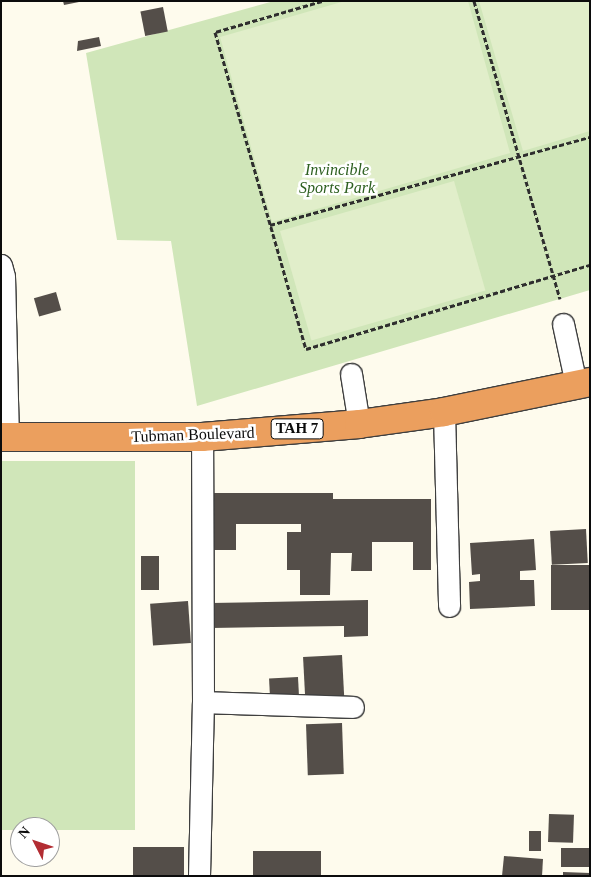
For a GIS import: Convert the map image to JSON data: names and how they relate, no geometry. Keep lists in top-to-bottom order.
{
  "streets": {
    "highway": ["TAH 7", "Tubman Boulevard"]
  },
  "parks": ["Invincible Sports Park"],
  "north": "top left"
}
